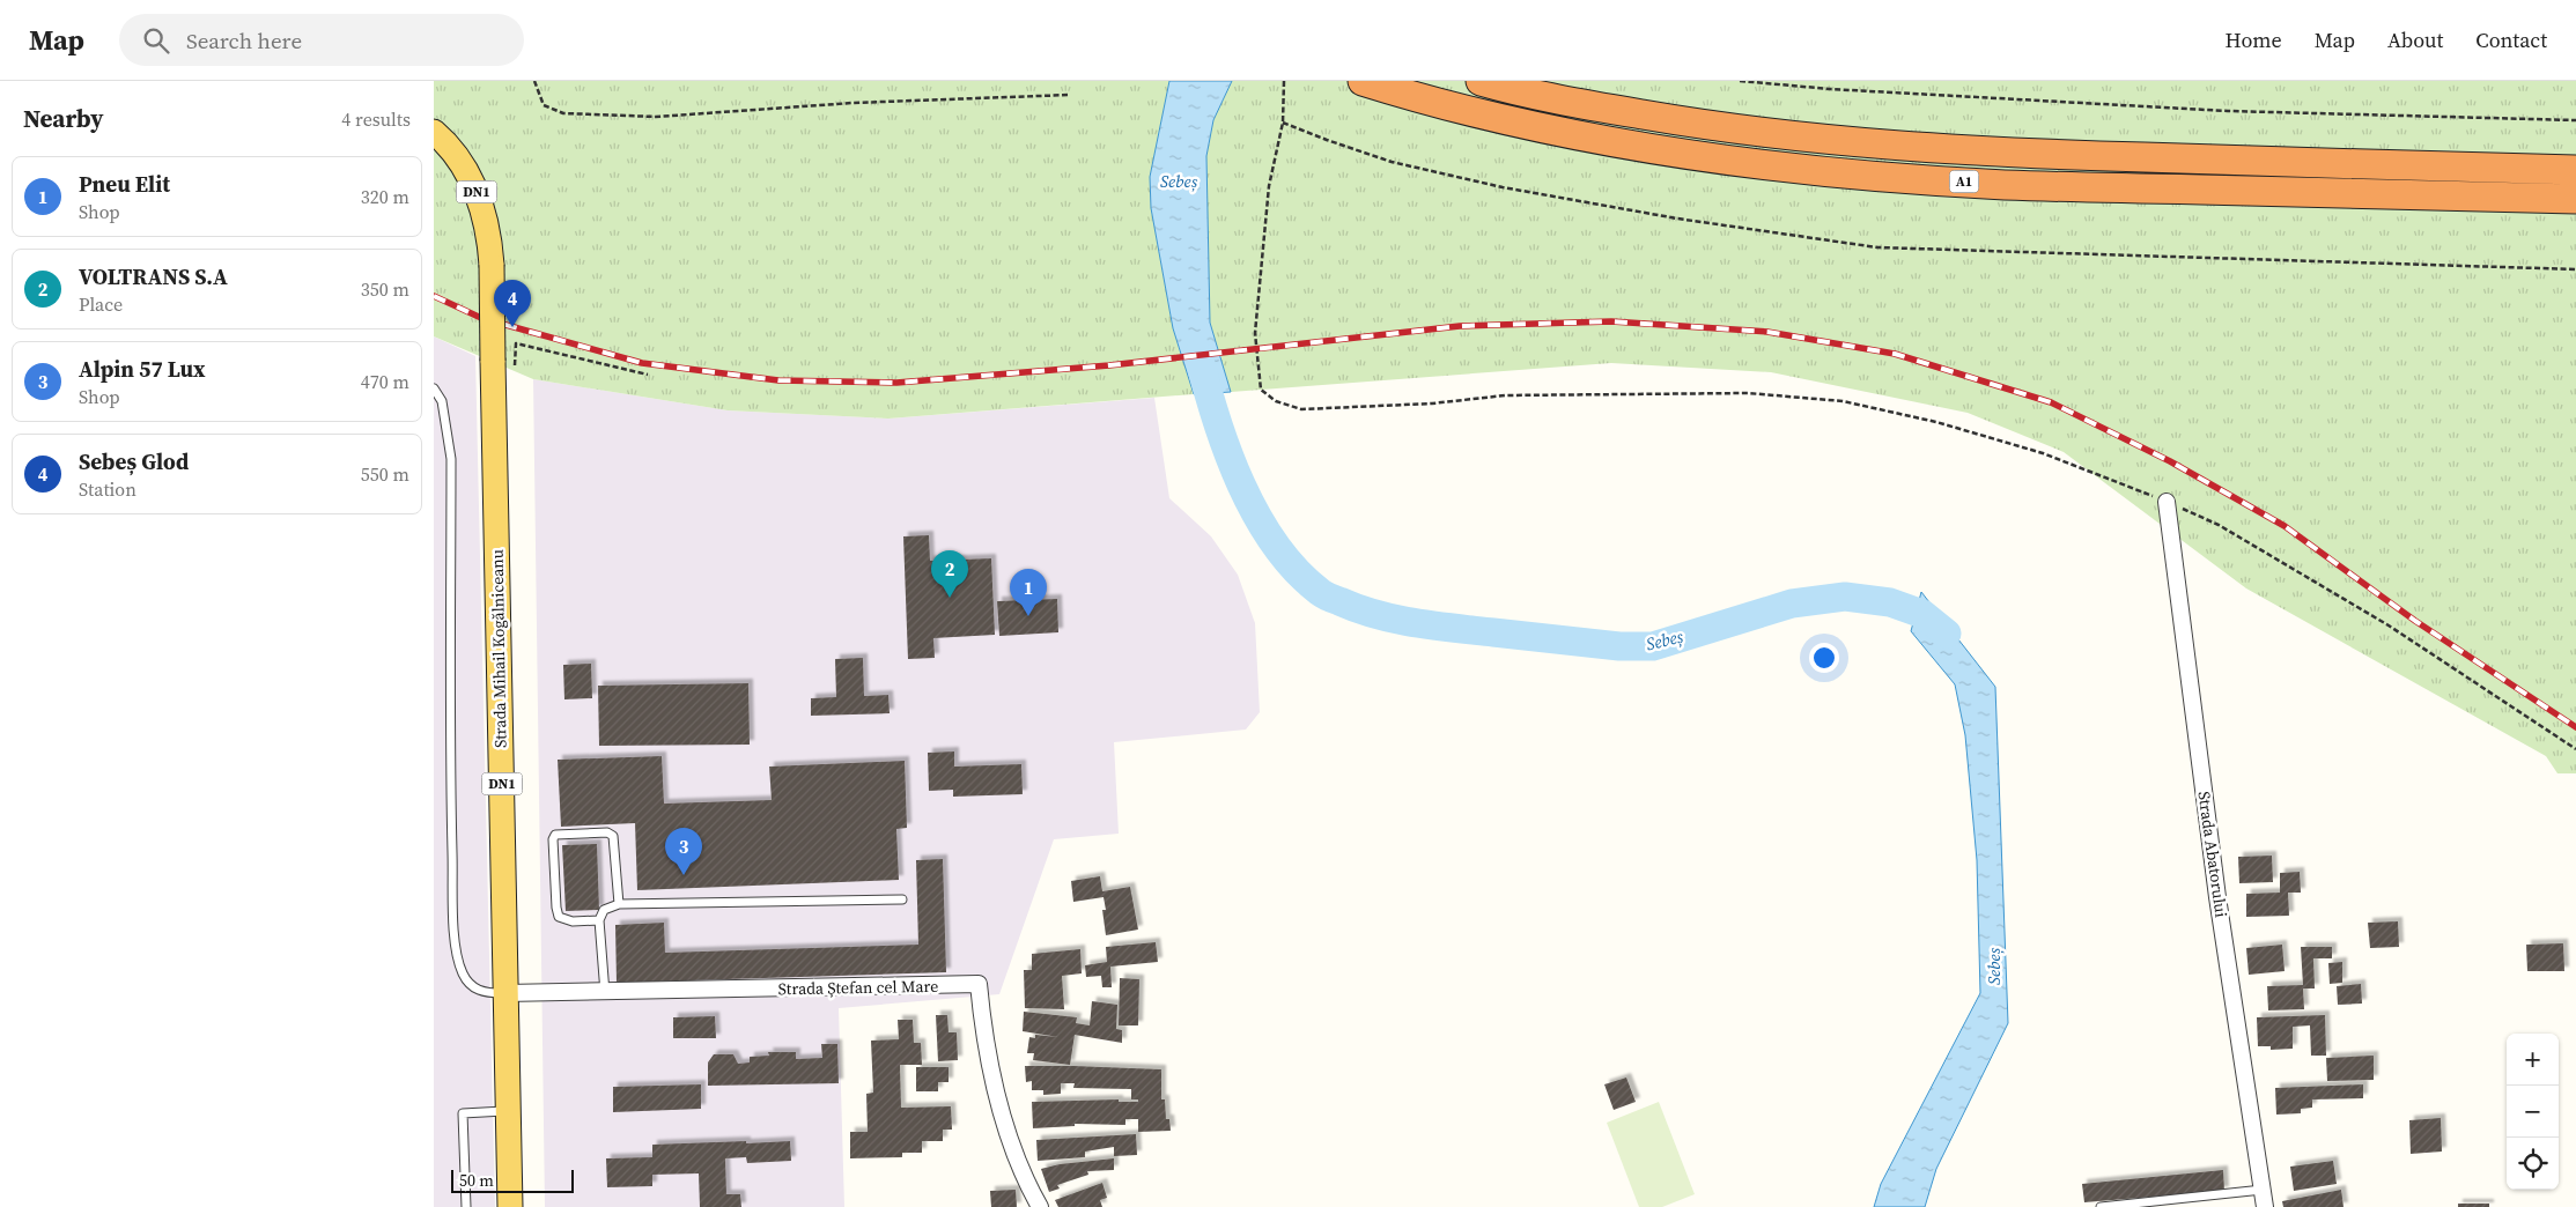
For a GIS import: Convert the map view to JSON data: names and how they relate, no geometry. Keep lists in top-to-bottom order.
{
  "streets": {
    "highway": ["A1"],
    "main road": ["DN1", "Strada Mihail Kogălniceanu"],
    "street": ["Strada Abatorului", "Strada Ștefan cel Mare"]
  },
  "crossings": [
    ["Strada Mihail Kogălniceanu", "Strada Ștefan cel Mare"]
  ],
  "water": ["Sebeș"],
  "scale_bar": "50 m",
  "page": {
    "header": "Map",
    "search": "Search here",
    "nav": [
      "Home",
      "Map",
      "About",
      "Contact"
    ],
    "heading": ["Nearby", "4 results"],
    "list": [
      {
        "mark": "1",
        "name": "Pneu Elit",
        "note": "Shop",
        "value": "320 m"
      },
      {
        "mark": "2",
        "name": "VOLTRANS S.A",
        "note": "Place",
        "value": "350 m"
      },
      {
        "mark": "3",
        "name": "Alpin 57 Lux",
        "note": "Shop",
        "value": "470 m"
      },
      {
        "mark": "4",
        "name": "Sebeș Glod",
        "note": "Station",
        "value": "550 m"
      }
    ],
    "pins": [
      "4",
      "2",
      "1",
      "3"
    ],
    "map_buttons": ["+", "−"],
    "scale": "50 m"
  }
}
